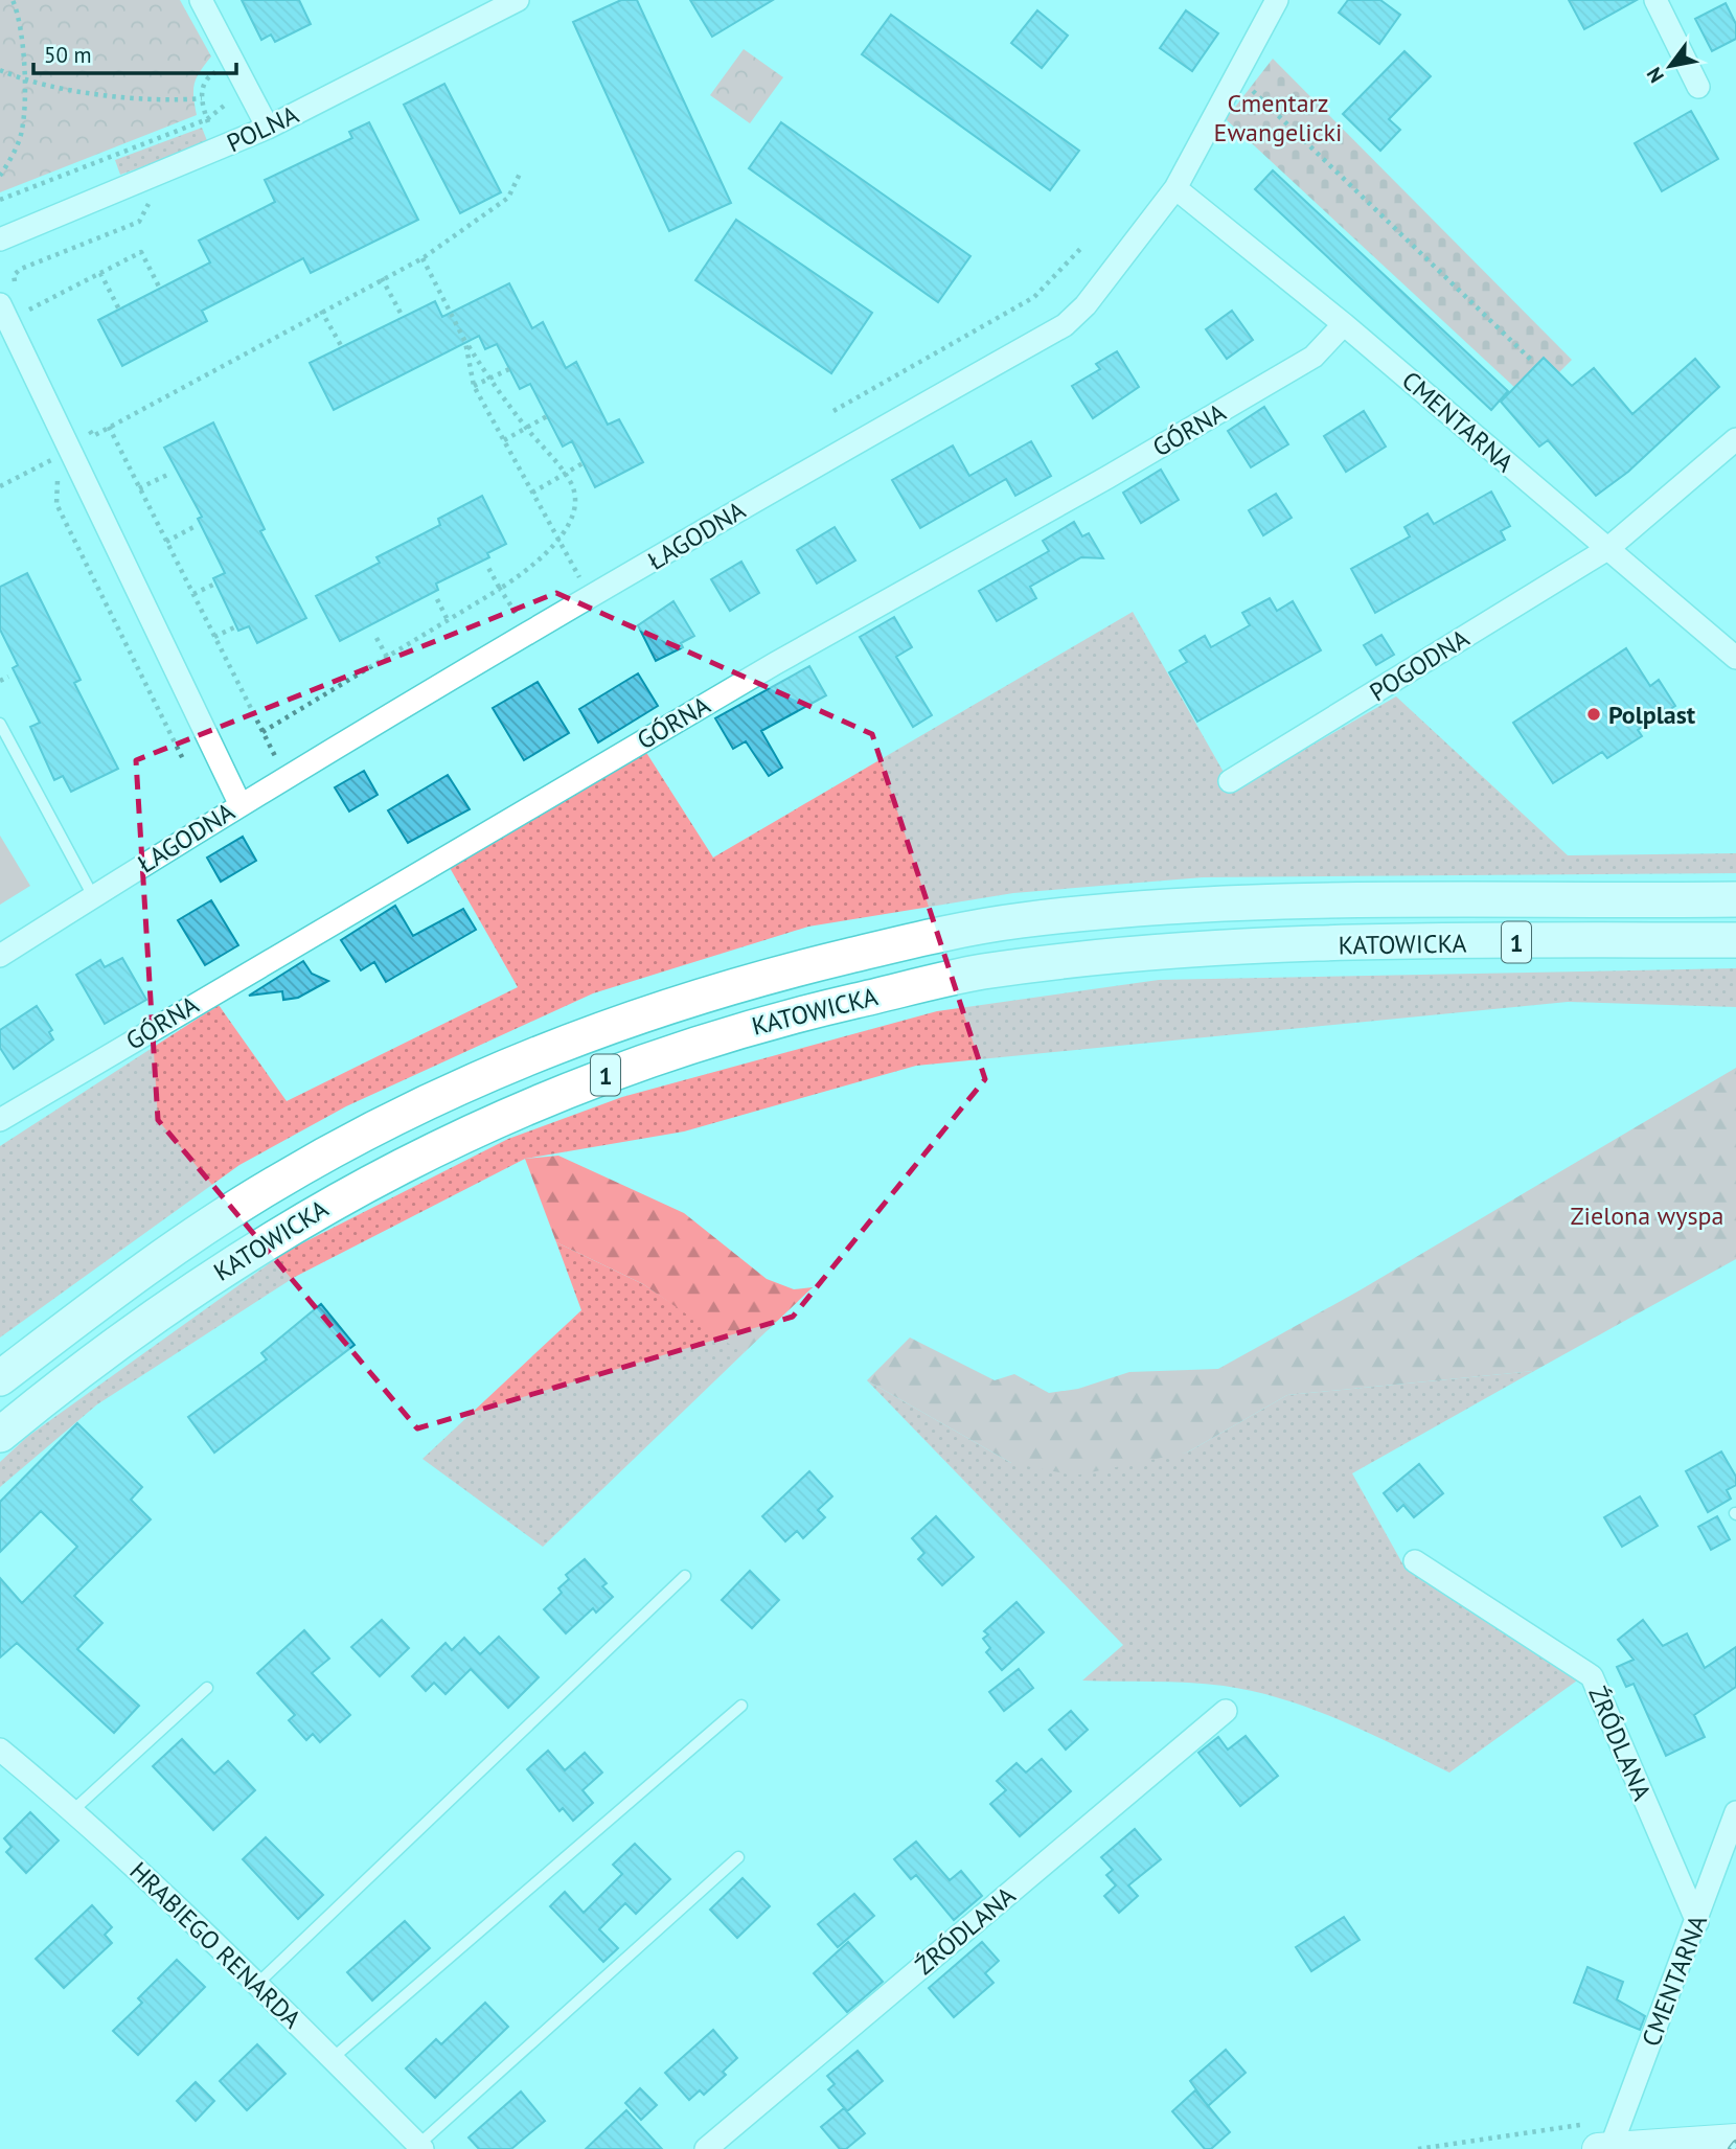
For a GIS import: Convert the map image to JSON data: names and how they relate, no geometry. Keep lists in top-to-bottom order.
{
  "streets": {
    "main road": ["1", "KATOWICKA"],
    "street": [
      "POLNA",
      "CMENTARNA",
      "GÓRNA",
      "ŁAGODNA",
      "POGODNA",
      "ŹRÓDLANA",
      "HRABIEGO RENARDA"
    ]
  },
  "crossings": [
    ["CMENTARNA", "GÓRNA"],
    ["CMENTARNA", "ŁAGODNA"],
    ["CMENTARNA", "POGODNA"],
    ["CMENTARNA", "ŹRÓDLANA"]
  ],
  "parks": ["Cmentarz Ewangelicki", "Zielona wyspa"],
  "places": ["Polplast"],
  "scale_bar": "50 m",
  "north": "bottom left"
}
